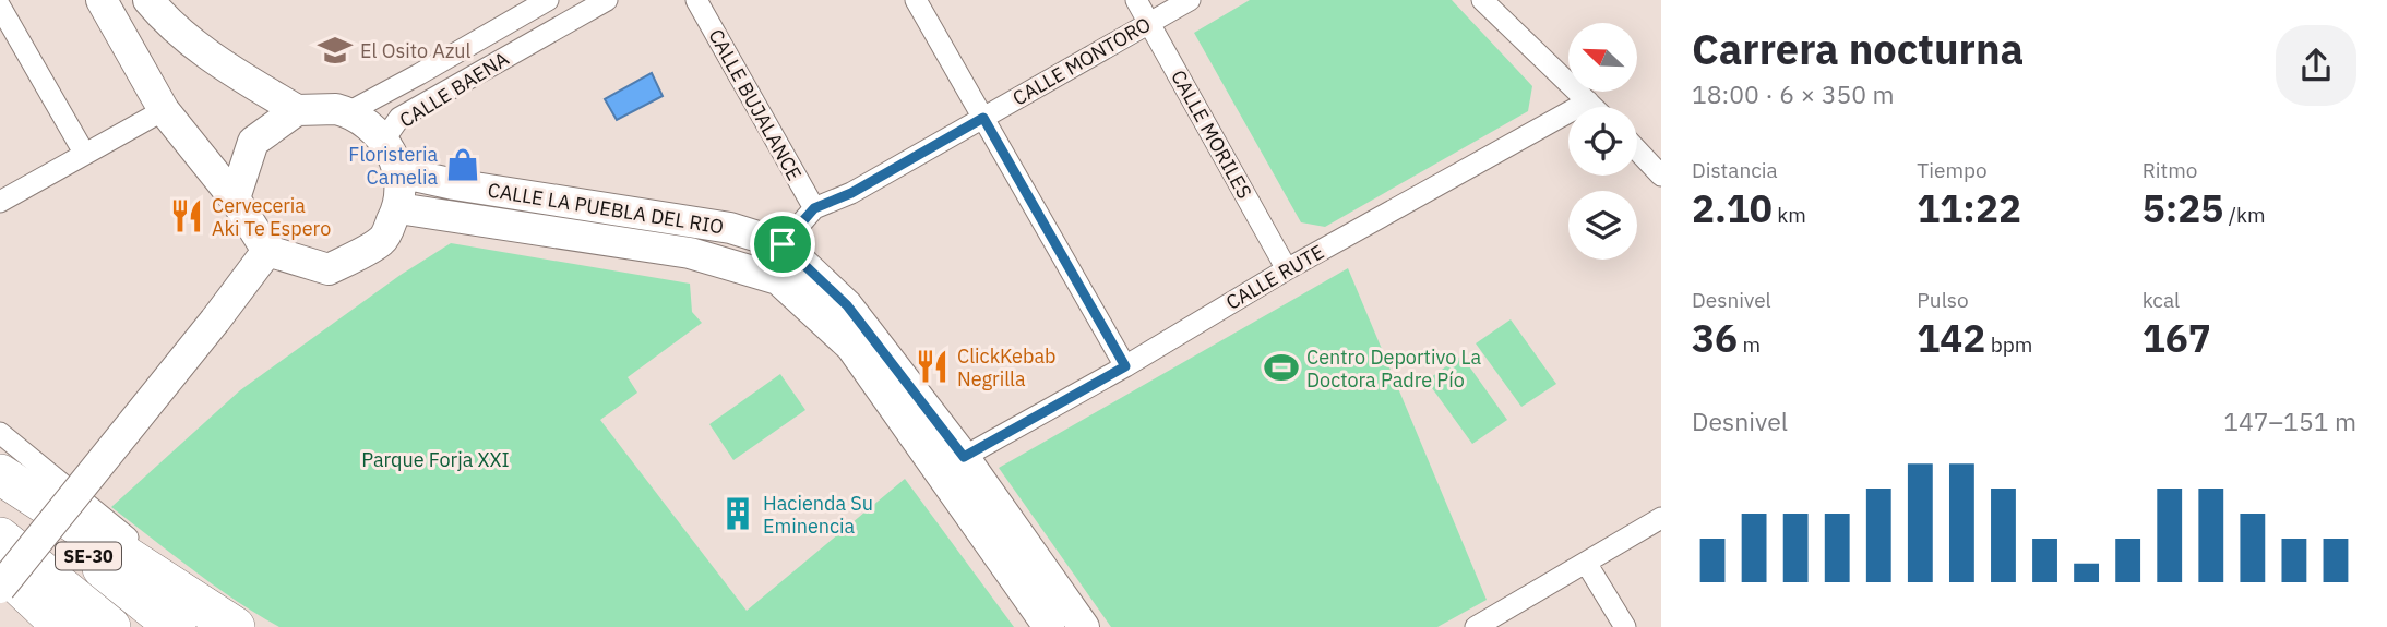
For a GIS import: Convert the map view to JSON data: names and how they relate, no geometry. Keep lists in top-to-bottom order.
{
  "streets": {
    "highway": ["SE-30"],
    "street": [
      "CALLE MONTORO",
      "CALLE BAENA",
      "CALLE BUJALANCE",
      "CALLE MORILES",
      "CALLE LA PUEBLA DEL RIO",
      "CALLE RUTE"
    ]
  },
  "crossings": [
    ["CALLE MONTORO", "CALLE BUJALANCE"],
    ["CALLE MONTORO", "CALLE MORILES"],
    ["CALLE MONTORO", "CALLE LA PUEBLA DEL RIO"],
    ["CALLE BAENA", "CALLE LA PUEBLA DEL RIO"],
    ["CALLE MORILES", "CALLE RUTE"],
    ["CALLE LA PUEBLA DEL RIO", "CALLE RUTE"]
  ],
  "parks": ["Parque Forja XXI"],
  "places": {
    "school or university": ["El Osito Azul"],
    "shop": ["Floristeria Camelia"],
    "restaurant": ["Cerveceria Aki Te Espero", "ClickKebab Negrilla"],
    "sports": ["Centro Deportivo La Doctora Padre Pío"],
    "building": ["Hacienda Su Eminencia"]
  },
  "north": "top left",
  "page": {
    "heading": ["Carrera nocturna", "18:00 · 6 × 350 m"],
    "stats": [
      ["Distancia", "2.10 km"],
      ["Tiempo", "11:22"],
      ["Ritmo", "5:25 /km"],
      ["Desnivel", "36 m"],
      ["Pulso", "142 bpm"],
      ["kcal", "167"]
    ],
    "chart": ["Desnivel", "147–151 m"]
  }
}
